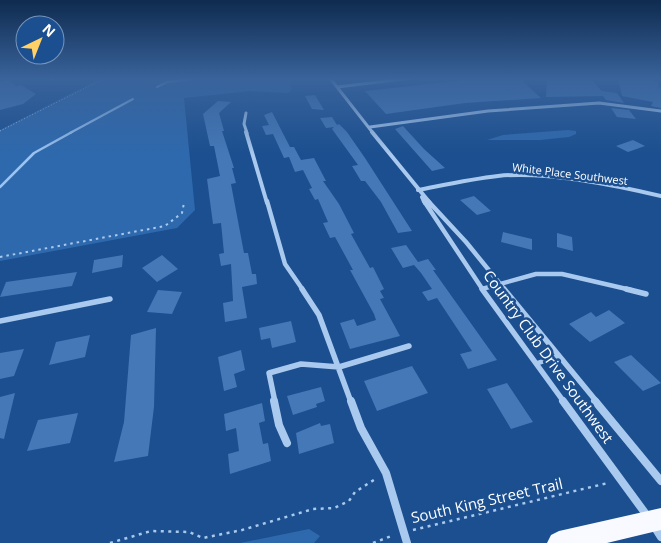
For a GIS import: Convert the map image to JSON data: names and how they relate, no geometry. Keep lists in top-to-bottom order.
{
  "streets": {
    "street": ["White Place Southwest", "Country Club Drive Southwest"],
    "path": ["South King Street Trail"]
  },
  "crossings": [
    ["White Place Southwest", "Country Club Drive Southwest"]
  ],
  "north": "top right"
}
